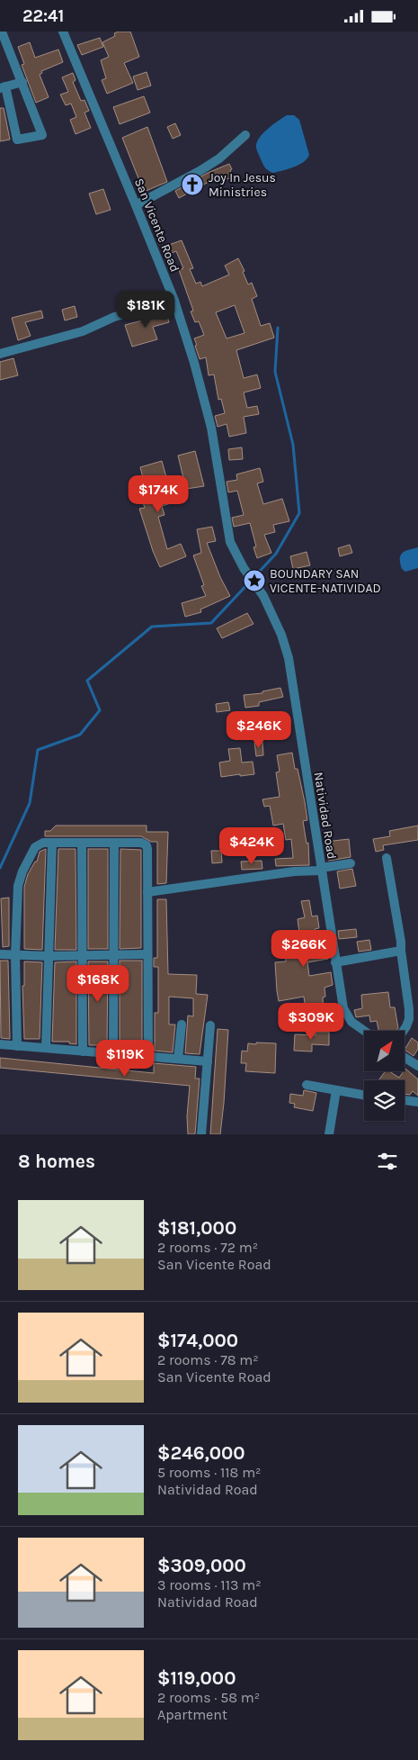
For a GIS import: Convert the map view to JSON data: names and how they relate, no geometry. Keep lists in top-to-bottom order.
{
  "streets": {
    "street": ["San Vicente Road", "Natividad Road"]
  },
  "crossings": [
    ["San Vicente Road", "Natividad Road"]
  ],
  "places": {
    "church": ["Joy In Jesus Ministries"],
    "place": ["BOUNDARY SAN VICENTE-NATIVIDAD"]
  },
  "north": "top right",
  "page": {
    "status": "22:41",
    "price": [
      "$181K",
      "$174K",
      "$246K",
      "$424K",
      "$266K",
      "$168K",
      "$309K",
      "$119K"
    ],
    "heading": "8 homes",
    "list": [
      {
        "name": "$181,000",
        "note": "2 rooms · 72 m² · San Vicente Road"
      },
      {
        "name": "$174,000",
        "note": "2 rooms · 78 m² · San Vicente Road"
      },
      {
        "name": "$246,000",
        "note": "5 rooms · 118 m² · Natividad Road"
      },
      {
        "name": "$309,000",
        "note": "3 rooms · 113 m² · Natividad Road"
      },
      {
        "name": "$119,000",
        "note": "2 rooms · 58 m² · Apartment"
      }
    ]
  }
}
